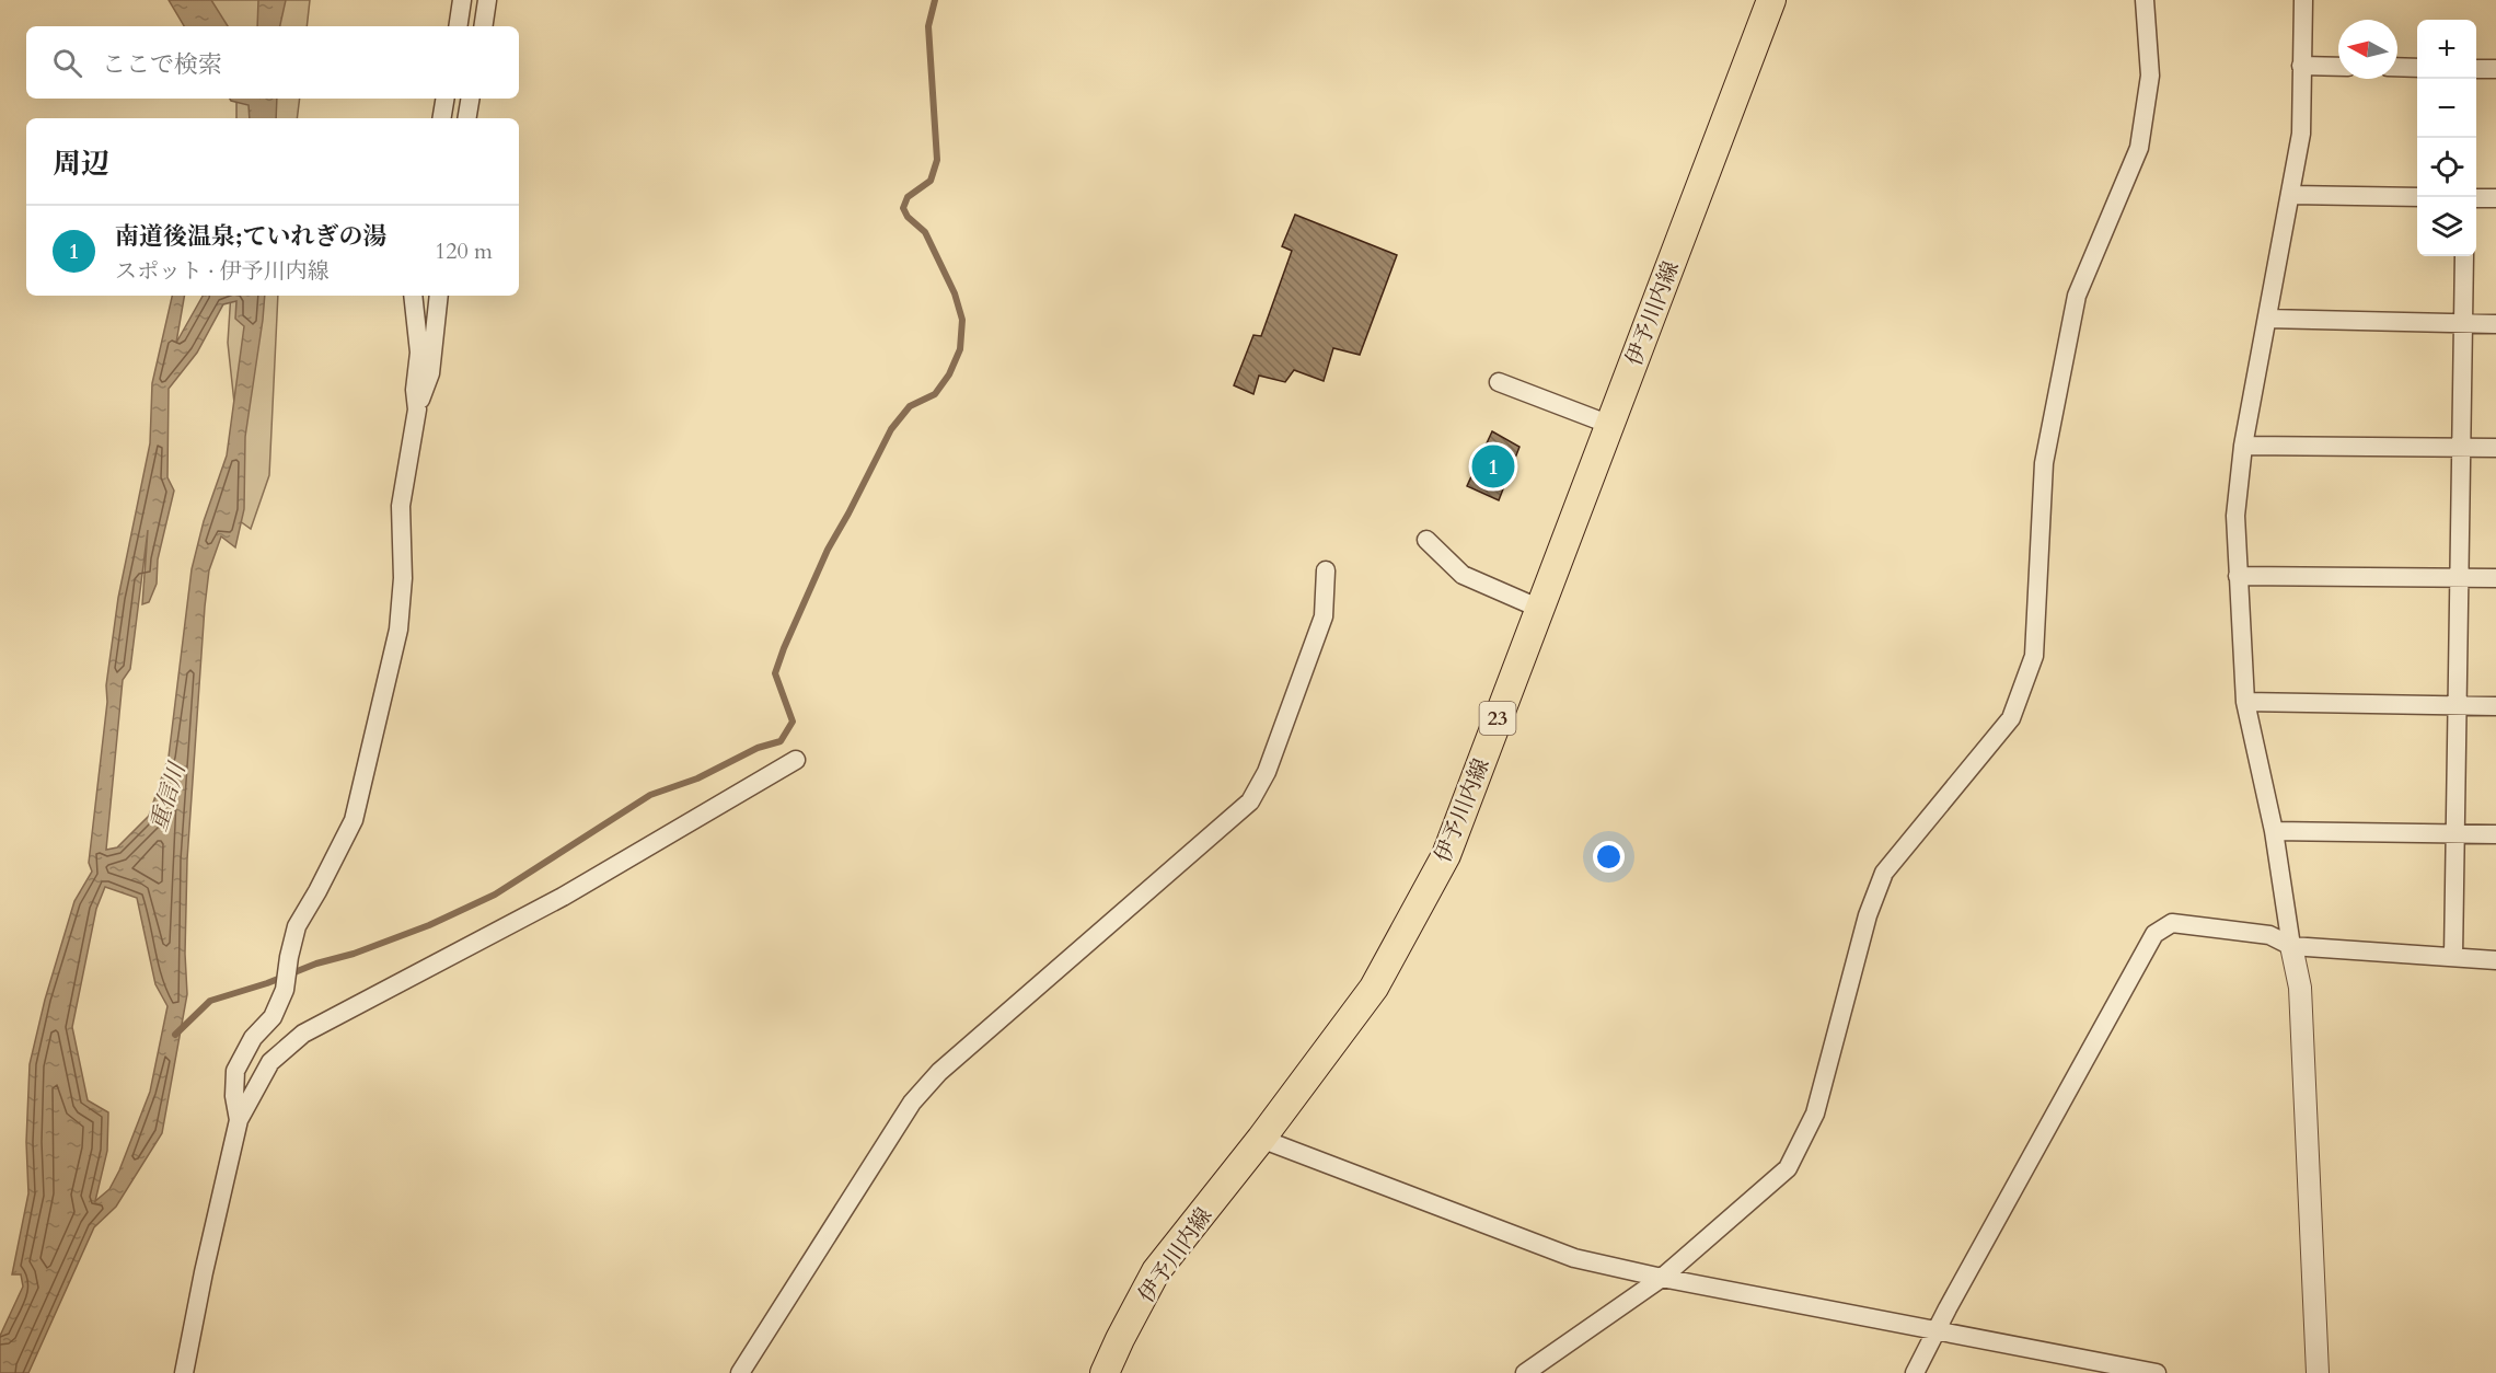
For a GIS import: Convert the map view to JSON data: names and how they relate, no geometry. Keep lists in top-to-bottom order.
{
  "streets": {
    "main road": ["伊予川内線", "23"]
  },
  "water": ["重信川"],
  "north": "left",
  "page": {
    "map_buttons": ["+", "−"],
    "search": "ここで検索",
    "heading": "周辺",
    "list": [
      {
        "mark": "1",
        "name": "南道後温泉;ていれぎの湯",
        "note": "スポット · 伊予川内線",
        "value": "120 m"
      }
    ],
    "pins": "1"
  }
}
